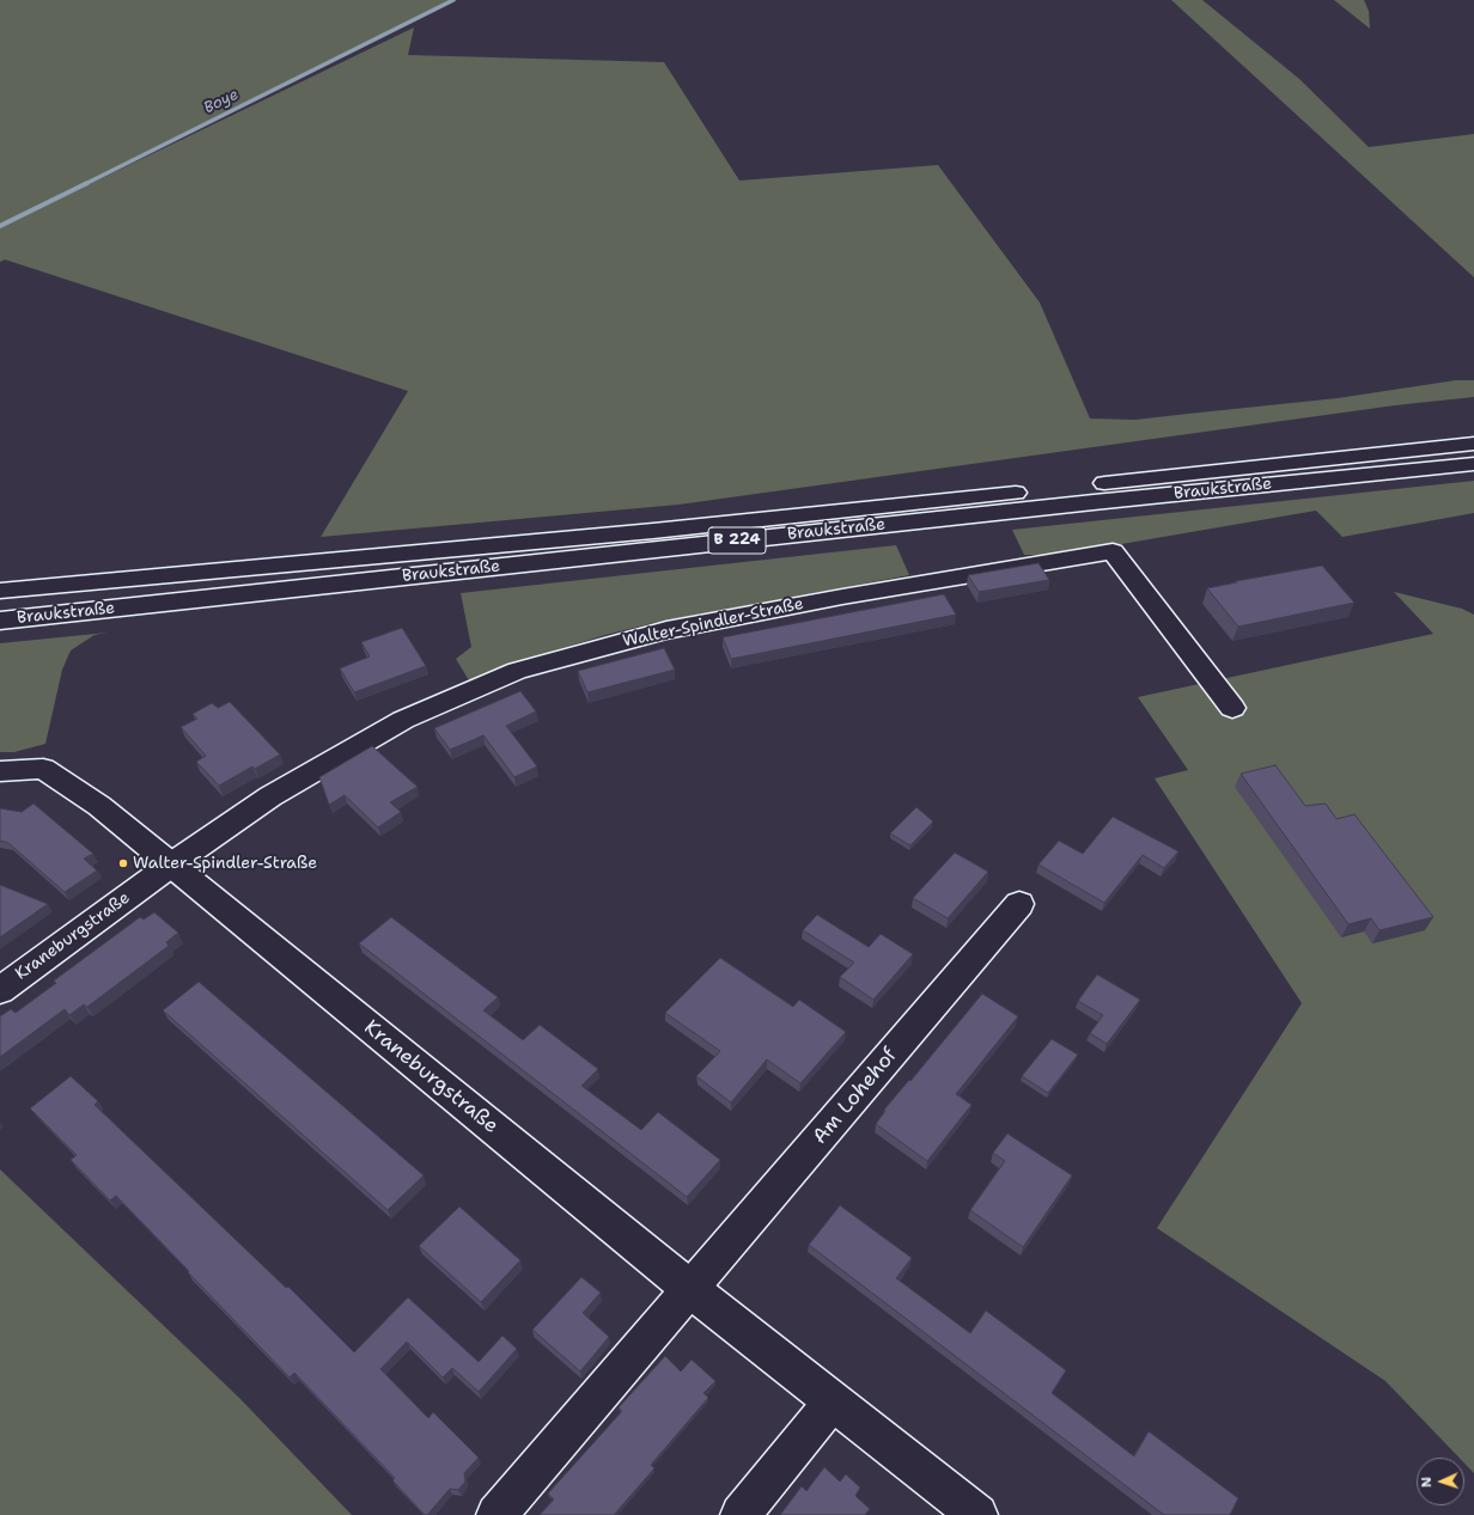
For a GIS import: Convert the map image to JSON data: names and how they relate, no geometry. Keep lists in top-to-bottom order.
{
  "streets": {
    "main road": [
      "Braukstraße",
      "B 224",
      "Walter-Spindler-Straße",
      "Kraneburgstraße",
      "Am Lohehof"
    ]
  },
  "crossings": [
    ["Walter-Spindler-Straße", "Kraneburgstraße"],
    ["Kraneburgstraße", "Am Lohehof"]
  ],
  "water": ["Boye"],
  "places": ["Walter-Spindler-Straße"],
  "north": "left"
}
